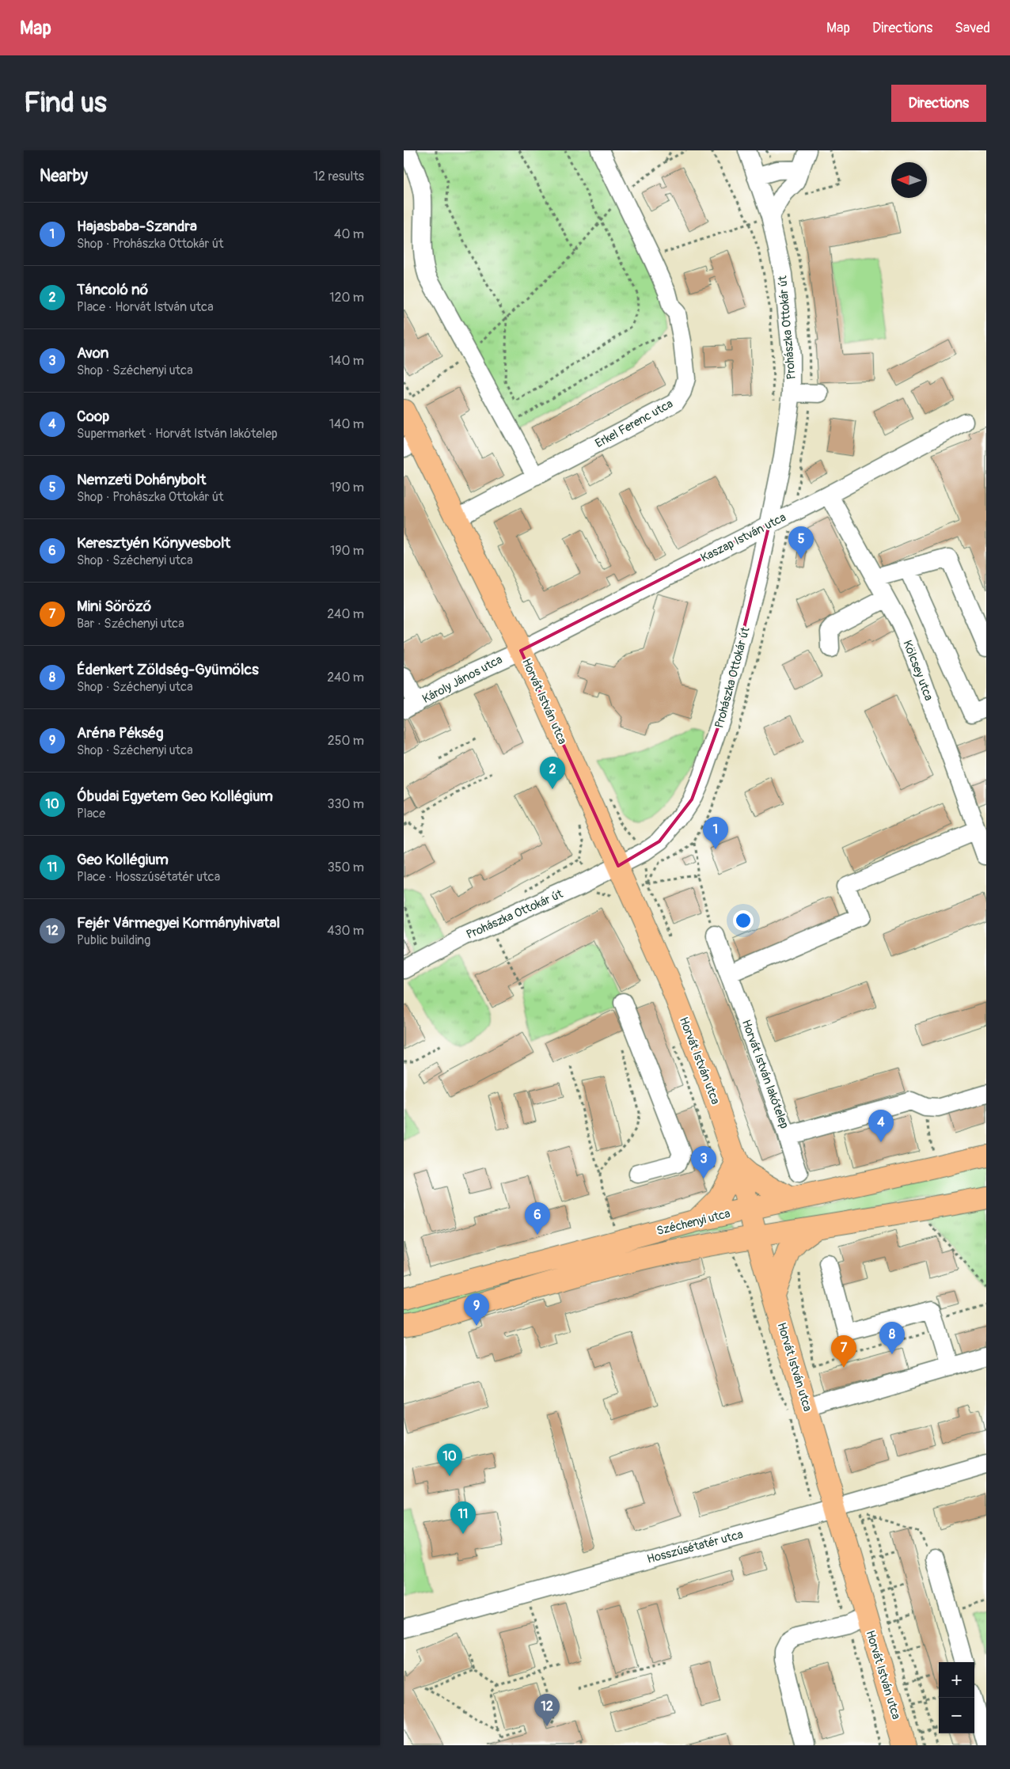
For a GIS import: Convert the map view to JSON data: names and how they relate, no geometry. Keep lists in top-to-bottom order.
{
  "streets": {
    "main road": ["Horvát István utca", "Széchenyi utca"],
    "street": [
      "Prohászka Ottokár út",
      "Erkel Ferenc utca",
      "Kaszap István utca",
      "Kölcsey utca",
      "Károly János utca",
      "Horvát István lakótelep",
      "Hosszúsétatér utca"
    ]
  },
  "crossings": [
    ["Prohászka Ottokár út", "Kaszap István utca"],
    ["Prohászka Ottokár út", "Horvát István utca"],
    ["Erkel Ferenc utca", "Horvát István utca"],
    ["Kaszap István utca", "Kölcsey utca"],
    ["Kaszap István utca", "Károly János utca"],
    ["Kaszap István utca", "Horvát István utca"],
    ["Károly János utca", "Horvát István utca"],
    ["Horvát István utca", "Széchenyi utca"],
    ["Horvát István utca", "Hosszúsétatér utca"]
  ],
  "north": "left",
  "page": {
    "header": "Map",
    "nav": ["Map", "Directions", "Saved"],
    "buttons": "Directions",
    "title": "Find us",
    "heading": ["Nearby", "12 results"],
    "list": [
      {
        "mark": "1",
        "name": "Hajasbaba-Szandra",
        "note": "Shop · Prohászka Ottokár út",
        "value": "40 m"
      },
      {
        "mark": "2",
        "name": "Táncoló nő",
        "note": "Place · Horvát István utca",
        "value": "120 m"
      },
      {
        "mark": "3",
        "name": "Avon",
        "note": "Shop · Széchenyi utca",
        "value": "140 m"
      },
      {
        "mark": "4",
        "name": "Coop",
        "note": "Supermarket · Horvát István lakótelep",
        "value": "140 m"
      },
      {
        "mark": "5",
        "name": "Nemzeti Dohánybolt",
        "note": "Shop · Prohászka Ottokár út",
        "value": "190 m"
      },
      {
        "mark": "6",
        "name": "Keresztyén Könyvesbolt",
        "note": "Shop · Széchenyi utca",
        "value": "190 m"
      },
      {
        "mark": "7",
        "name": "Mini Söröző",
        "note": "Bar · Széchenyi utca",
        "value": "240 m"
      },
      {
        "mark": "8",
        "name": "Édenkert Zöldség-Gyümölcs",
        "note": "Shop · Széchenyi utca",
        "value": "240 m"
      },
      {
        "mark": "9",
        "name": "Aréna Pékség",
        "note": "Shop · Széchenyi utca",
        "value": "250 m"
      },
      {
        "mark": "10",
        "name": "Óbudai Egyetem Geo Kollégium",
        "note": "Place",
        "value": "330 m"
      },
      {
        "mark": "11",
        "name": "Geo Kollégium",
        "note": "Place · Hosszúsétatér utca",
        "value": "350 m"
      },
      {
        "mark": "12",
        "name": "Fejér Vármegyei Kormányhivatal",
        "note": "Public building",
        "value": "430 m"
      }
    ],
    "pins": [
      "5",
      "2",
      "1",
      "4",
      "3",
      "6",
      "9",
      "8",
      "7",
      "10",
      "11",
      "12"
    ],
    "map_buttons": ["+", "−"]
  }
}
